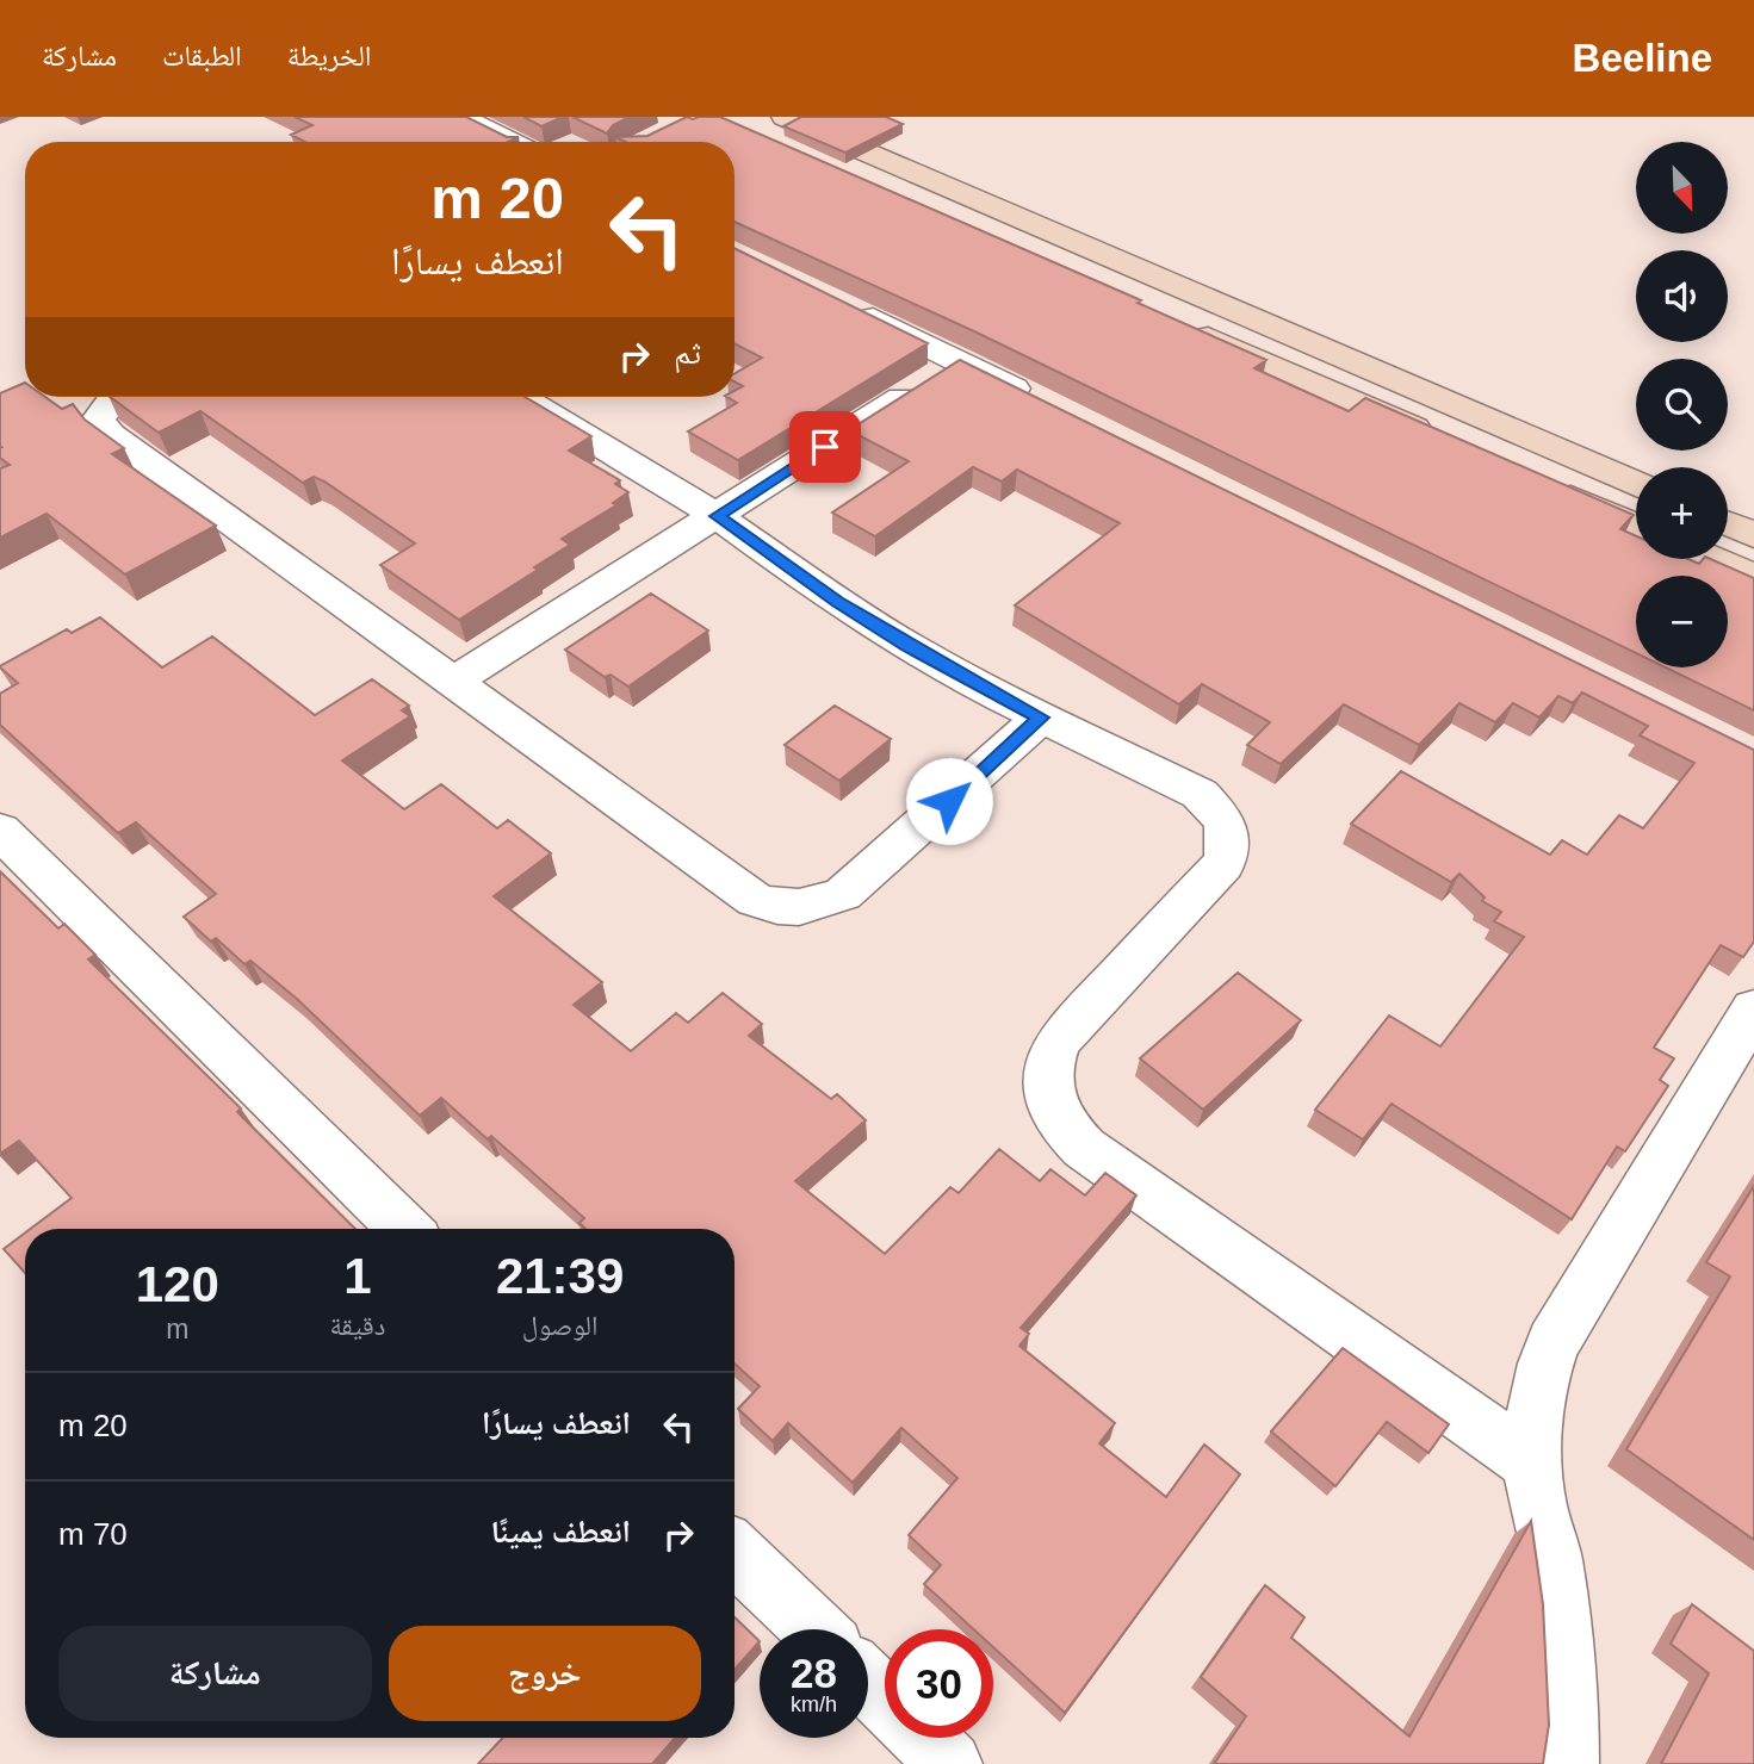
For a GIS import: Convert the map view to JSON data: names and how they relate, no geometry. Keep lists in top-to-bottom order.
{
  "north": "bottom right",
  "page": {
    "header": "Beeline",
    "nav": ["الخريطة", "الطبقات", "مشاركة"],
    "map_buttons": ["+", "−"],
    "turn": ["20 m", "انعطف يسارًا"],
    "then": "ثم",
    "eta": [
      "21:39",
      "الوصول",
      "1",
      "دقيقة",
      "120",
      "m"
    ],
    "list": [
      {
        "name": "انعطف يسارًا",
        "value": "20 m"
      },
      {
        "name": "انعطف يمينًا",
        "value": "70 m"
      }
    ],
    "buttons": ["خروج", "مشاركة"],
    "speed": "28 km/h",
    "limit": "30"
  }
}
